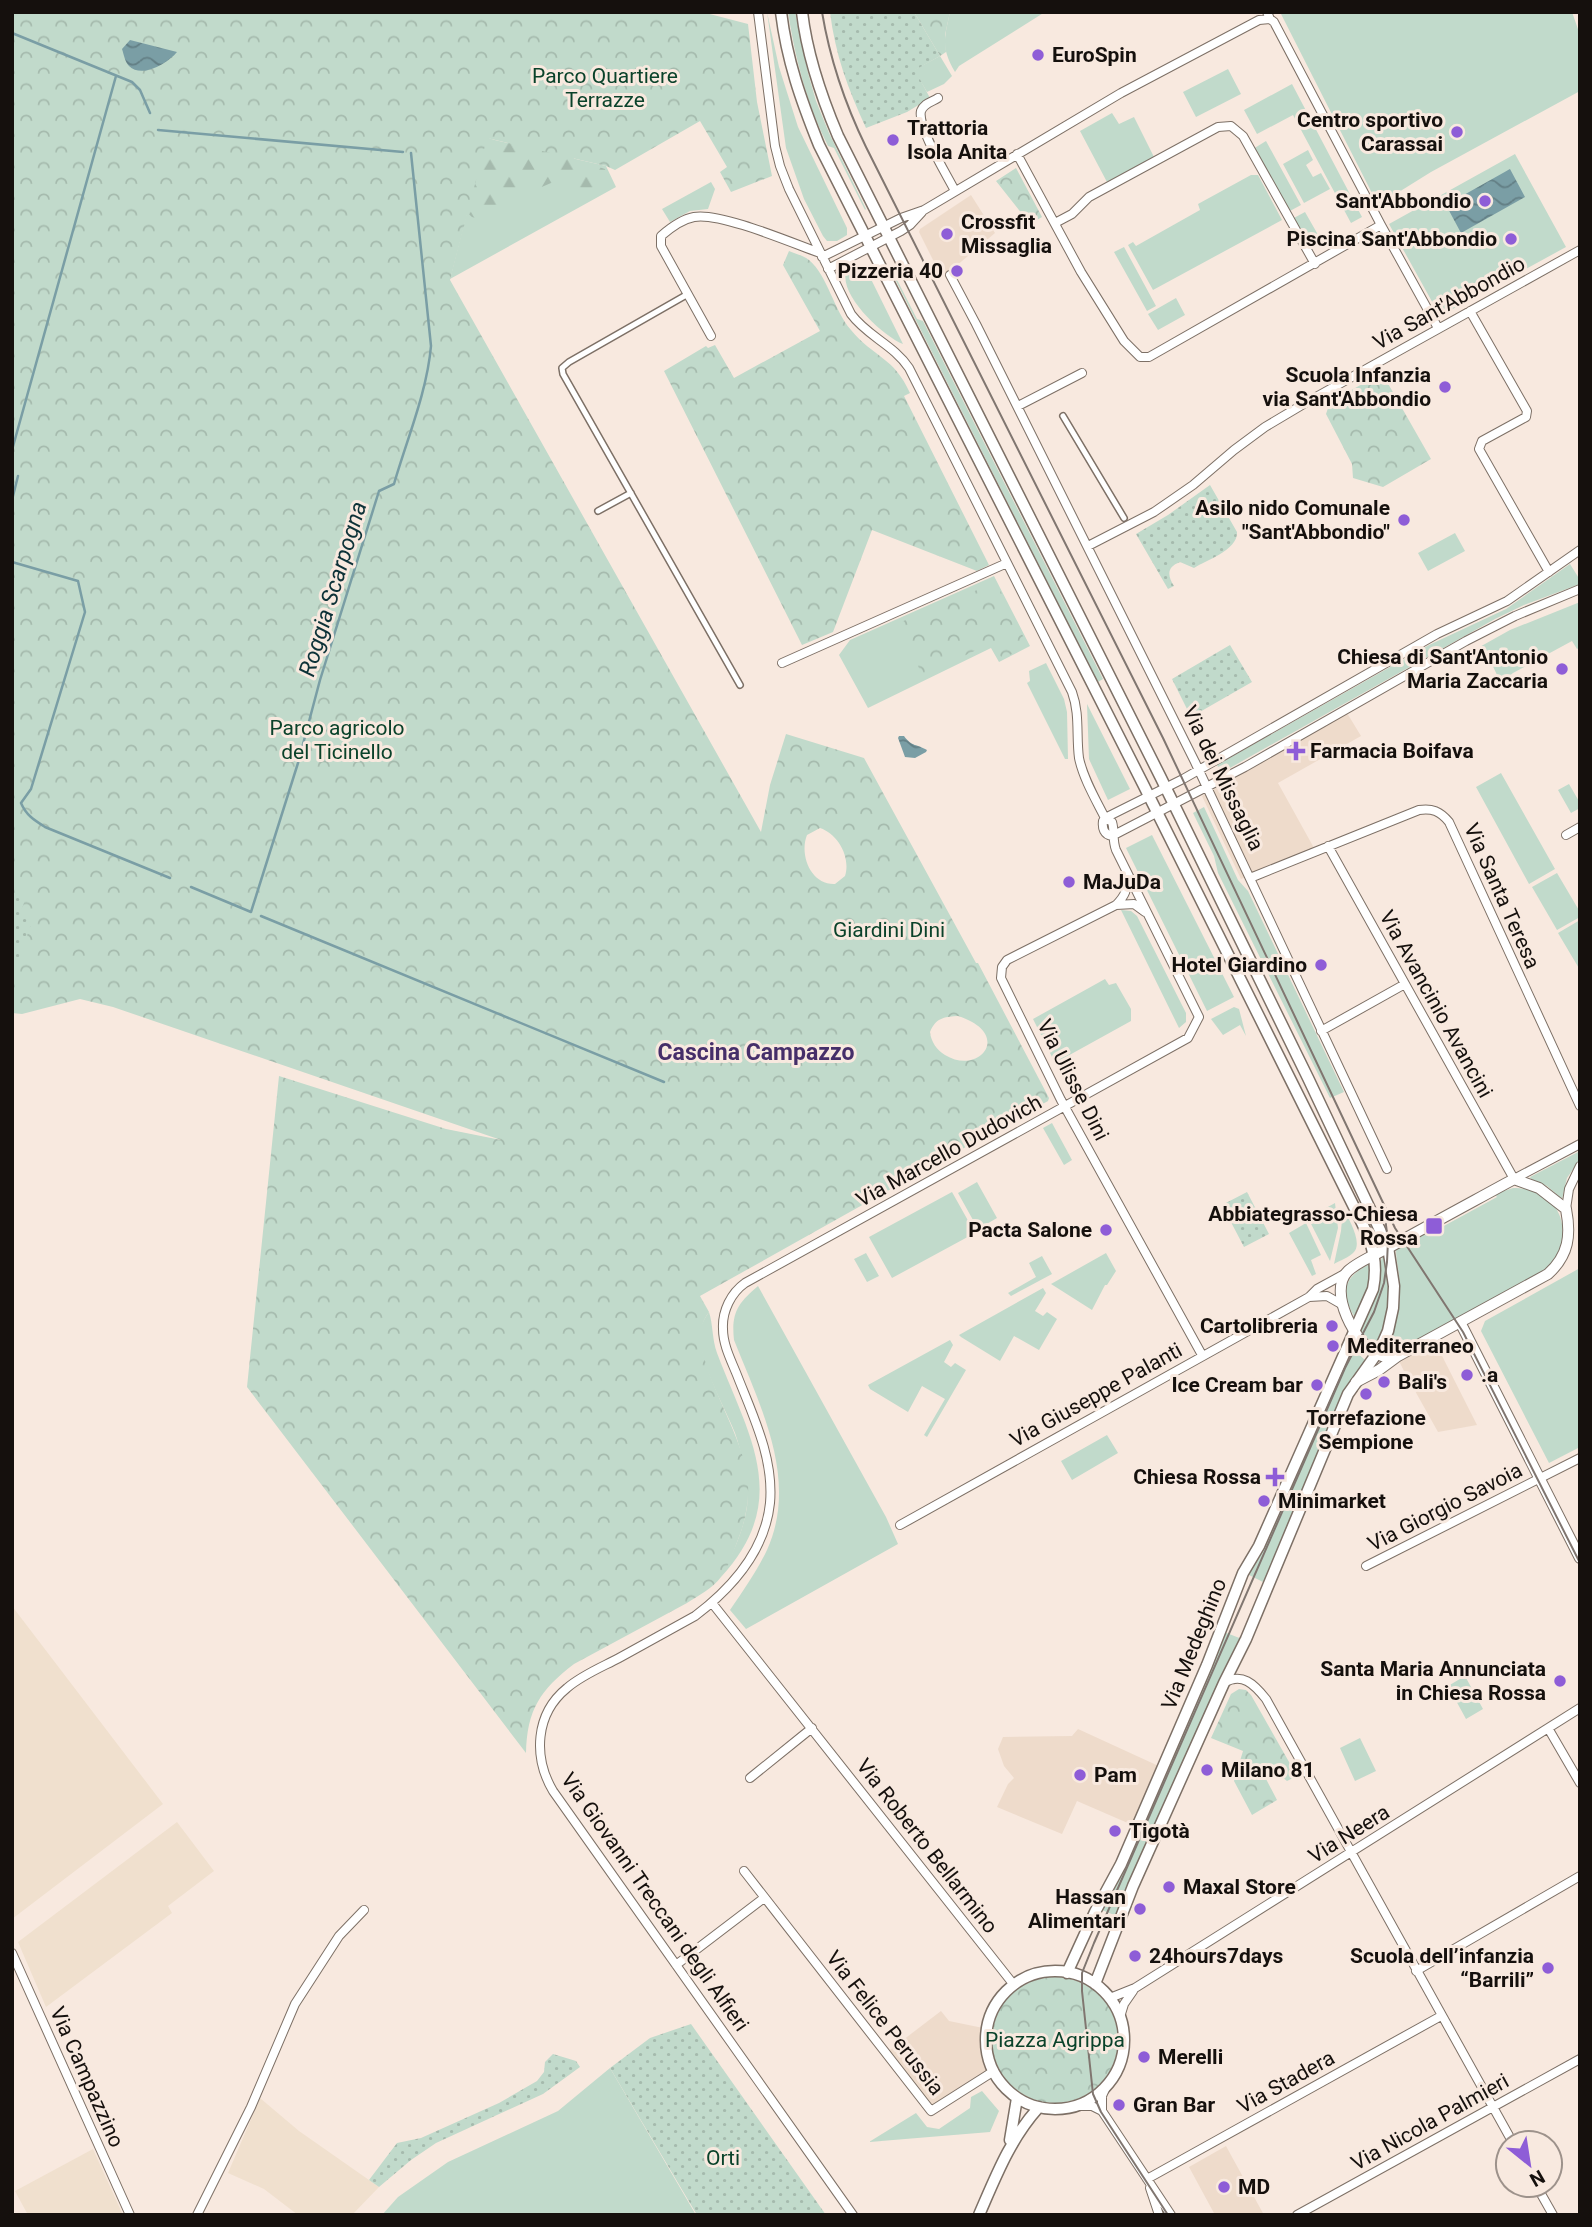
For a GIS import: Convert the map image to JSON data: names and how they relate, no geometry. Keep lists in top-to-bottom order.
{
  "streets": {
    "main road": ["Via Medeghino"],
    "street": [
      "Via Sant'Abbondio",
      "Via dei Missaglia",
      "Via Santa Teresa",
      "Via Avancinio Avancini",
      "Via Ulisse Dini",
      "Via Marcello Dudovich",
      "Via Giuseppe Palanti",
      "Via Giorgio Savoia",
      "Via Neera",
      "Via Roberto Bellarmino",
      "Via Giovanni Treccani degli Alfieri",
      "Via Felice Perussia",
      "Via Campazzino",
      "Via Stadera",
      "Via Nicola Palmieri"
    ]
  },
  "crossings": [
    ["Via Sant'Abbondio", "Via dei Missaglia"],
    ["Via dei Missaglia", "Via Santa Teresa"],
    ["Via Santa Teresa", "Via Avancinio Avancini"],
    ["Via Ulisse Dini", "Via Marcello Dudovich"],
    ["Via Ulisse Dini", "Via Giuseppe Palanti"],
    ["Via Marcello Dudovich", "Via Giovanni Treccani degli Alfieri"],
    ["Via Medeghino", "Via Neera"],
    ["Via Medeghino", "Via Roberto Bellarmino"],
    ["Via Medeghino", "Via Felice Perussia"],
    ["Via Neera", "Via Roberto Bellarmino"],
    ["Via Neera", "Via Felice Perussia"],
    ["Via Roberto Bellarmino", "Via Giovanni Treccani degli Alfieri"],
    ["Via Roberto Bellarmino", "Via Felice Perussia"]
  ],
  "districts": ["Cascina Campazzo"],
  "water": ["Roggia Scarpogna"],
  "parks": [
    "Parco Quartiere Terrazze",
    "Parco agricolo del Ticinello",
    "Giardini Dini",
    "Piazza Agrippa",
    "Orti"
  ],
  "places": {
    "other": [
      "EuroSpin",
      "Centro sportivo Carassai",
      "Trattoria Isola Anita",
      "Sant'Abbondio",
      "Crossfit Missaglia",
      "Piscina Sant'Abbondio",
      "Pizzeria 40",
      "Scuola Infanzia via Sant'Abbondio",
      "Asilo nido Comunale \"Sant'Abbondio\"",
      "Chiesa di Sant'Antonio Maria Zaccaria",
      "MaJuDa",
      "Hotel Giardino",
      "Pacta Salone",
      "Cartolibreria",
      "Mediterraneo",
      ".a",
      "Bali's",
      "Ice Cream bar",
      "Torrefazione Sempione",
      "Minimarket",
      "Santa Maria Annunciata in Chiesa Rossa",
      "Milano 81",
      "Pam",
      "Tigotà",
      "Maxal Store",
      "Hassan Alimentari",
      "24hours7days",
      "Scuola dell’infanzia “Barrili”",
      "Merelli",
      "Gran Bar",
      "MD"
    ],
    "health": ["Farmacia Boifava", "Chiesa Rossa"],
    "transit": ["Abbiategrasso-Chiesa Rossa"]
  },
  "north": "bottom right"
}
